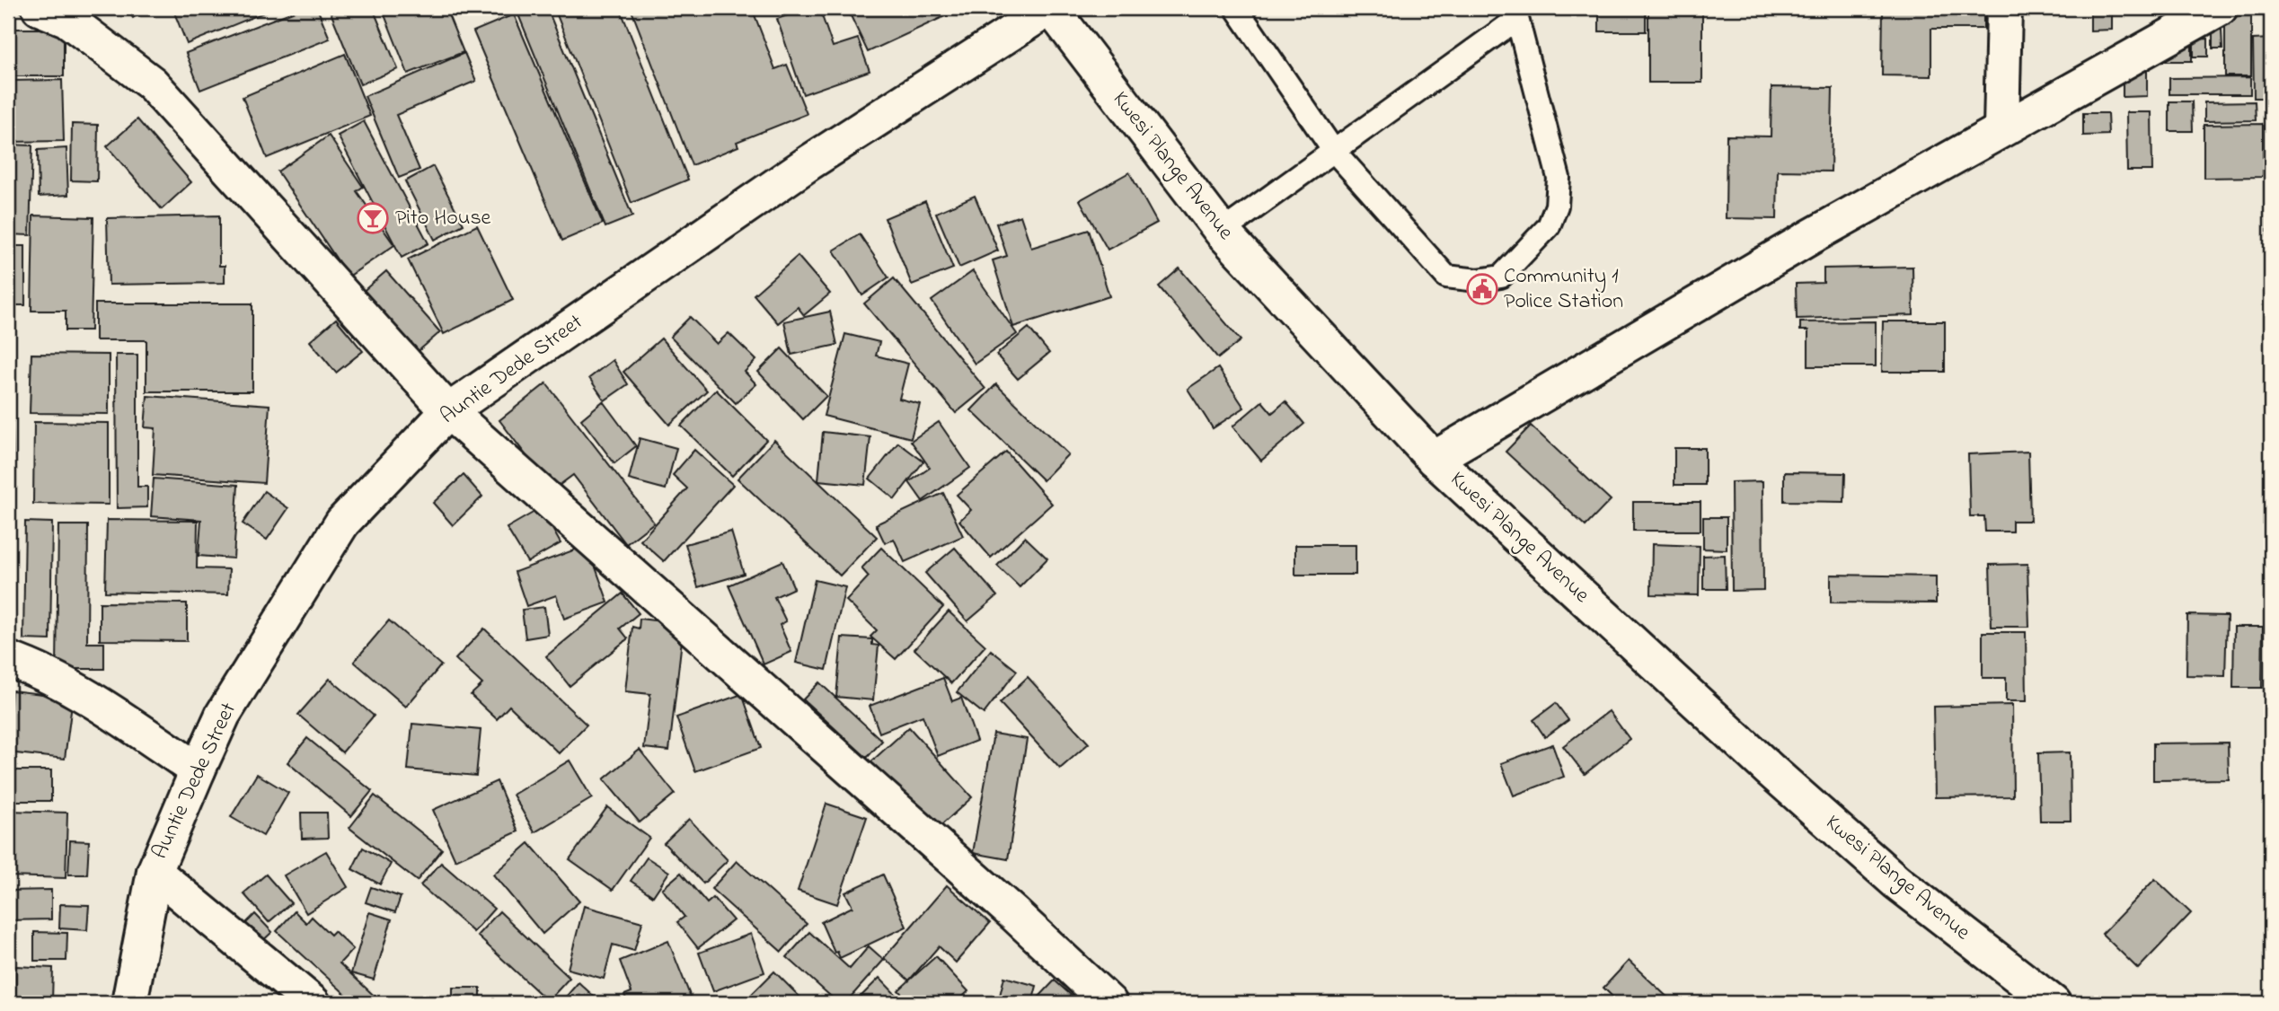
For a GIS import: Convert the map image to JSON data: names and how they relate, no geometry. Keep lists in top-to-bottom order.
{
  "streets": {
    "street": ["Kwesi Plange Avenue", "Auntie Dede Street"]
  },
  "crossings": [
    ["Kwesi Plange Avenue", "Auntie Dede Street"]
  ],
  "places": {
    "bar": ["Pito House"],
    "public building": ["Community 1 Police Station"]
  }
}
